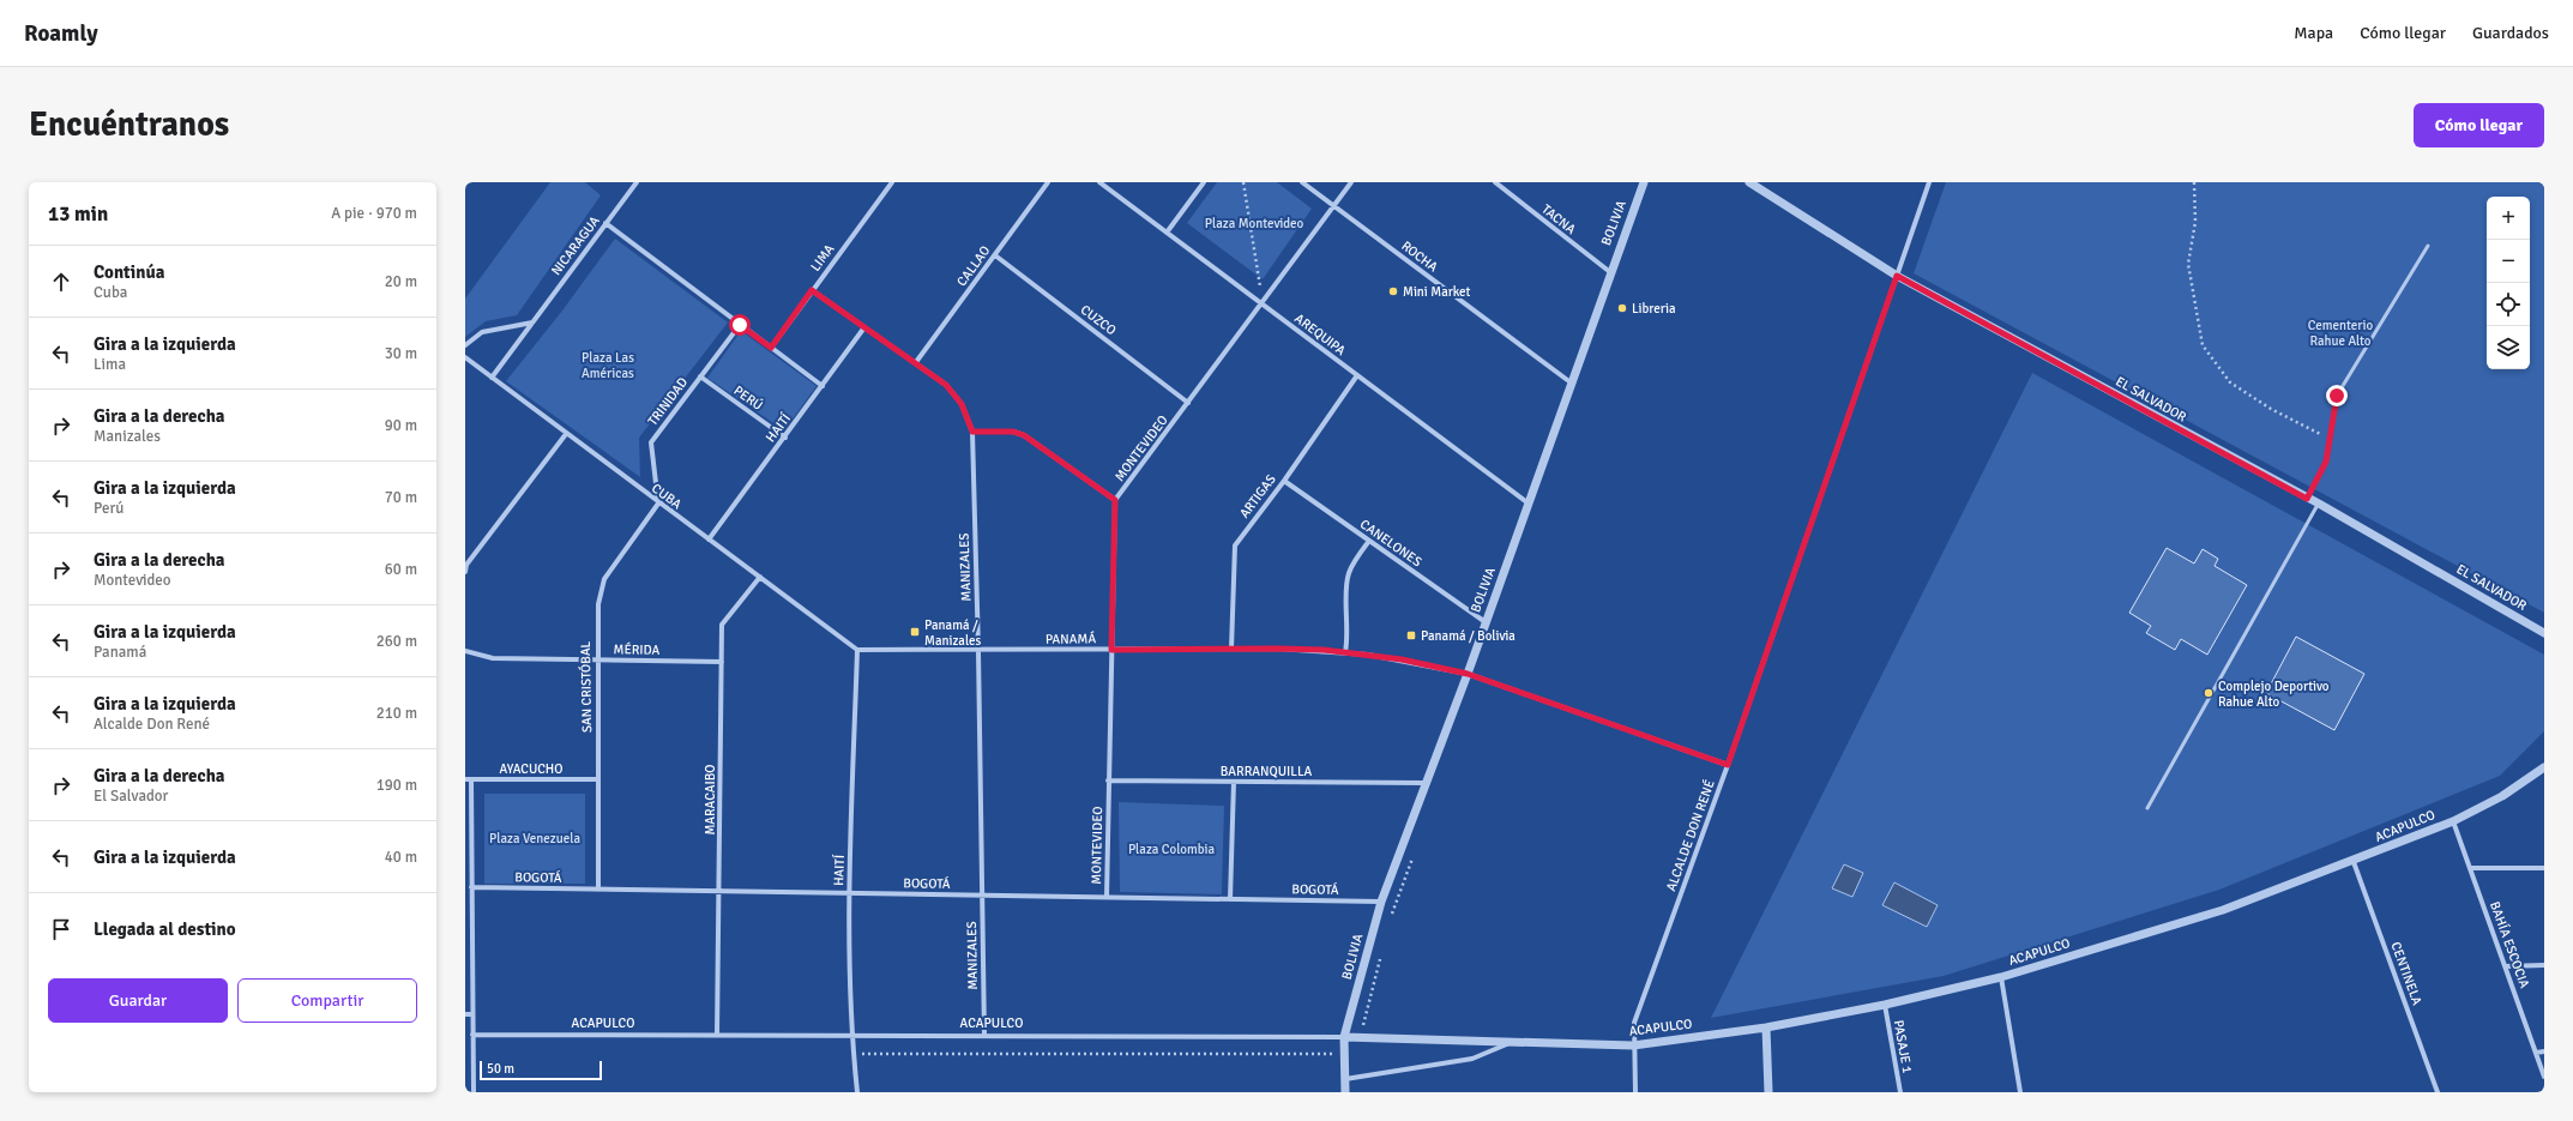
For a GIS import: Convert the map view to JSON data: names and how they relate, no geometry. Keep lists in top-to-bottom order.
{
  "streets": {
    "street": [
      "TACNA",
      "BOLIVIA",
      "NICARAGUA",
      "ROCHA",
      "LIMA",
      "CALLAO",
      "CUZCO",
      "AREQUIPA",
      "PERÚ",
      "EL SALVADOR",
      "TRINIDAD",
      "HAITÍ",
      "MONTEVIDEO",
      "CUBA",
      "ARTIGAS",
      "CANELONES",
      "MANIZALES",
      "PANAMÁ",
      "MÉRIDA",
      "SAN CRISTÓBAL",
      "AYACUCHO",
      "BARRANQUILLA",
      "MARACAIBO",
      "ACAPULCO",
      "ALCALDE DON RENÉ",
      "BOGOTÁ",
      "BAHÍA ESCOCIA",
      "CENTINELA",
      "PASAJE 1"
    ]
  },
  "crossings": [
    ["TACNA", "BOLIVIA"],
    ["BOLIVIA", "ROCHA"],
    ["BOLIVIA", "AREQUIPA"],
    ["BOLIVIA", "CANELONES"],
    ["BOLIVIA", "PANAMÁ"],
    ["BOLIVIA", "BARRANQUILLA"],
    ["BOLIVIA", "ACAPULCO"],
    ["BOLIVIA", "BOGOTÁ"],
    ["NICARAGUA", "CUBA"],
    ["ROCHA", "MONTEVIDEO"],
    ["LIMA", "MANIZALES"],
    ["CALLAO", "CUZCO"],
    ["CALLAO", "MANIZALES"],
    ["CUZCO", "MONTEVIDEO"],
    ["AREQUIPA", "MONTEVIDEO"],
    ["AREQUIPA", "ARTIGAS"],
    ["PERÚ", "TRINIDAD"],
    ["PERÚ", "HAITÍ"],
    ["EL SALVADOR", "ALCALDE DON RENÉ"],
    ["TRINIDAD", "CUBA"],
    ["TRINIDAD", "SAN CRISTÓBAL"],
    ["HAITÍ", "CUBA"],
    ["HAITÍ", "MANIZALES"],
    ["HAITÍ", "PANAMÁ"],
    ["HAITÍ", "ACAPULCO"],
    ["HAITÍ", "BOGOTÁ"],
    ["MONTEVIDEO", "PANAMÁ"],
    ["MONTEVIDEO", "BARRANQUILLA"],
    ["MONTEVIDEO", "BOGOTÁ"],
    ["CUBA", "PANAMÁ"],
    ["CUBA", "SAN CRISTÓBAL"],
    ["CUBA", "MARACAIBO"],
    ["ARTIGAS", "CANELONES"],
    ["ARTIGAS", "PANAMÁ"],
    ["MANIZALES", "PANAMÁ"],
    ["MANIZALES", "ACAPULCO"],
    ["MANIZALES", "BOGOTÁ"],
    ["PANAMÁ", "ALCALDE DON RENÉ"],
    ["MÉRIDA", "SAN CRISTÓBAL"],
    ["MÉRIDA", "MARACAIBO"],
    ["SAN CRISTÓBAL", "AYACUCHO"],
    ["SAN CRISTÓBAL", "BOGOTÁ"],
    ["MARACAIBO", "ACAPULCO"],
    ["MARACAIBO", "BOGOTÁ"],
    ["ACAPULCO", "ALCALDE DON RENÉ"],
    ["ACAPULCO", "BAHÍA ESCOCIA"],
    ["ACAPULCO", "CENTINELA"],
    ["ACAPULCO", "PASAJE 1"]
  ],
  "parks": [
    "Plaza Montevideo",
    "Cementerio Rahue Alto",
    "Plaza Las Américas",
    "Plaza Venezuela",
    "Plaza Colombia"
  ],
  "places": {
    "other": ["Mini Market", "Libreria", "Complejo Deportivo Rahue Alto"],
    "transit": ["Panamá / Manizales", "Panamá / Bolivia"]
  },
  "scale_bar": "50 m",
  "page": {
    "header": "Roamly",
    "nav": ["Mapa", "Cómo llegar", "Guardados"],
    "buttons": [
      "Cómo llegar",
      ["Guardar", "Compartir"]
    ],
    "title": "Encuéntranos",
    "heading": ["13 min", "A pie · 970 m"],
    "map_buttons": ["+", "−"],
    "list": [
      ["Continúa", "Cuba", "20 m"],
      ["Gira a la izquierda", "Lima", "30 m"],
      ["Gira a la derecha", "Manizales", "90 m"],
      ["Gira a la izquierda", "Perú", "70 m"],
      ["Gira a la derecha", "Montevideo", "60 m"],
      ["Gira a la izquierda", "Panamá", "260 m"],
      ["Gira a la izquierda", "Alcalde Don René", "210 m"],
      ["Gira a la derecha", "El Salvador", "190 m"],
      ["Gira a la izquierda", "40 m"],
      "Llegada al destino"
    ],
    "scale": "50 m"
  }
}
